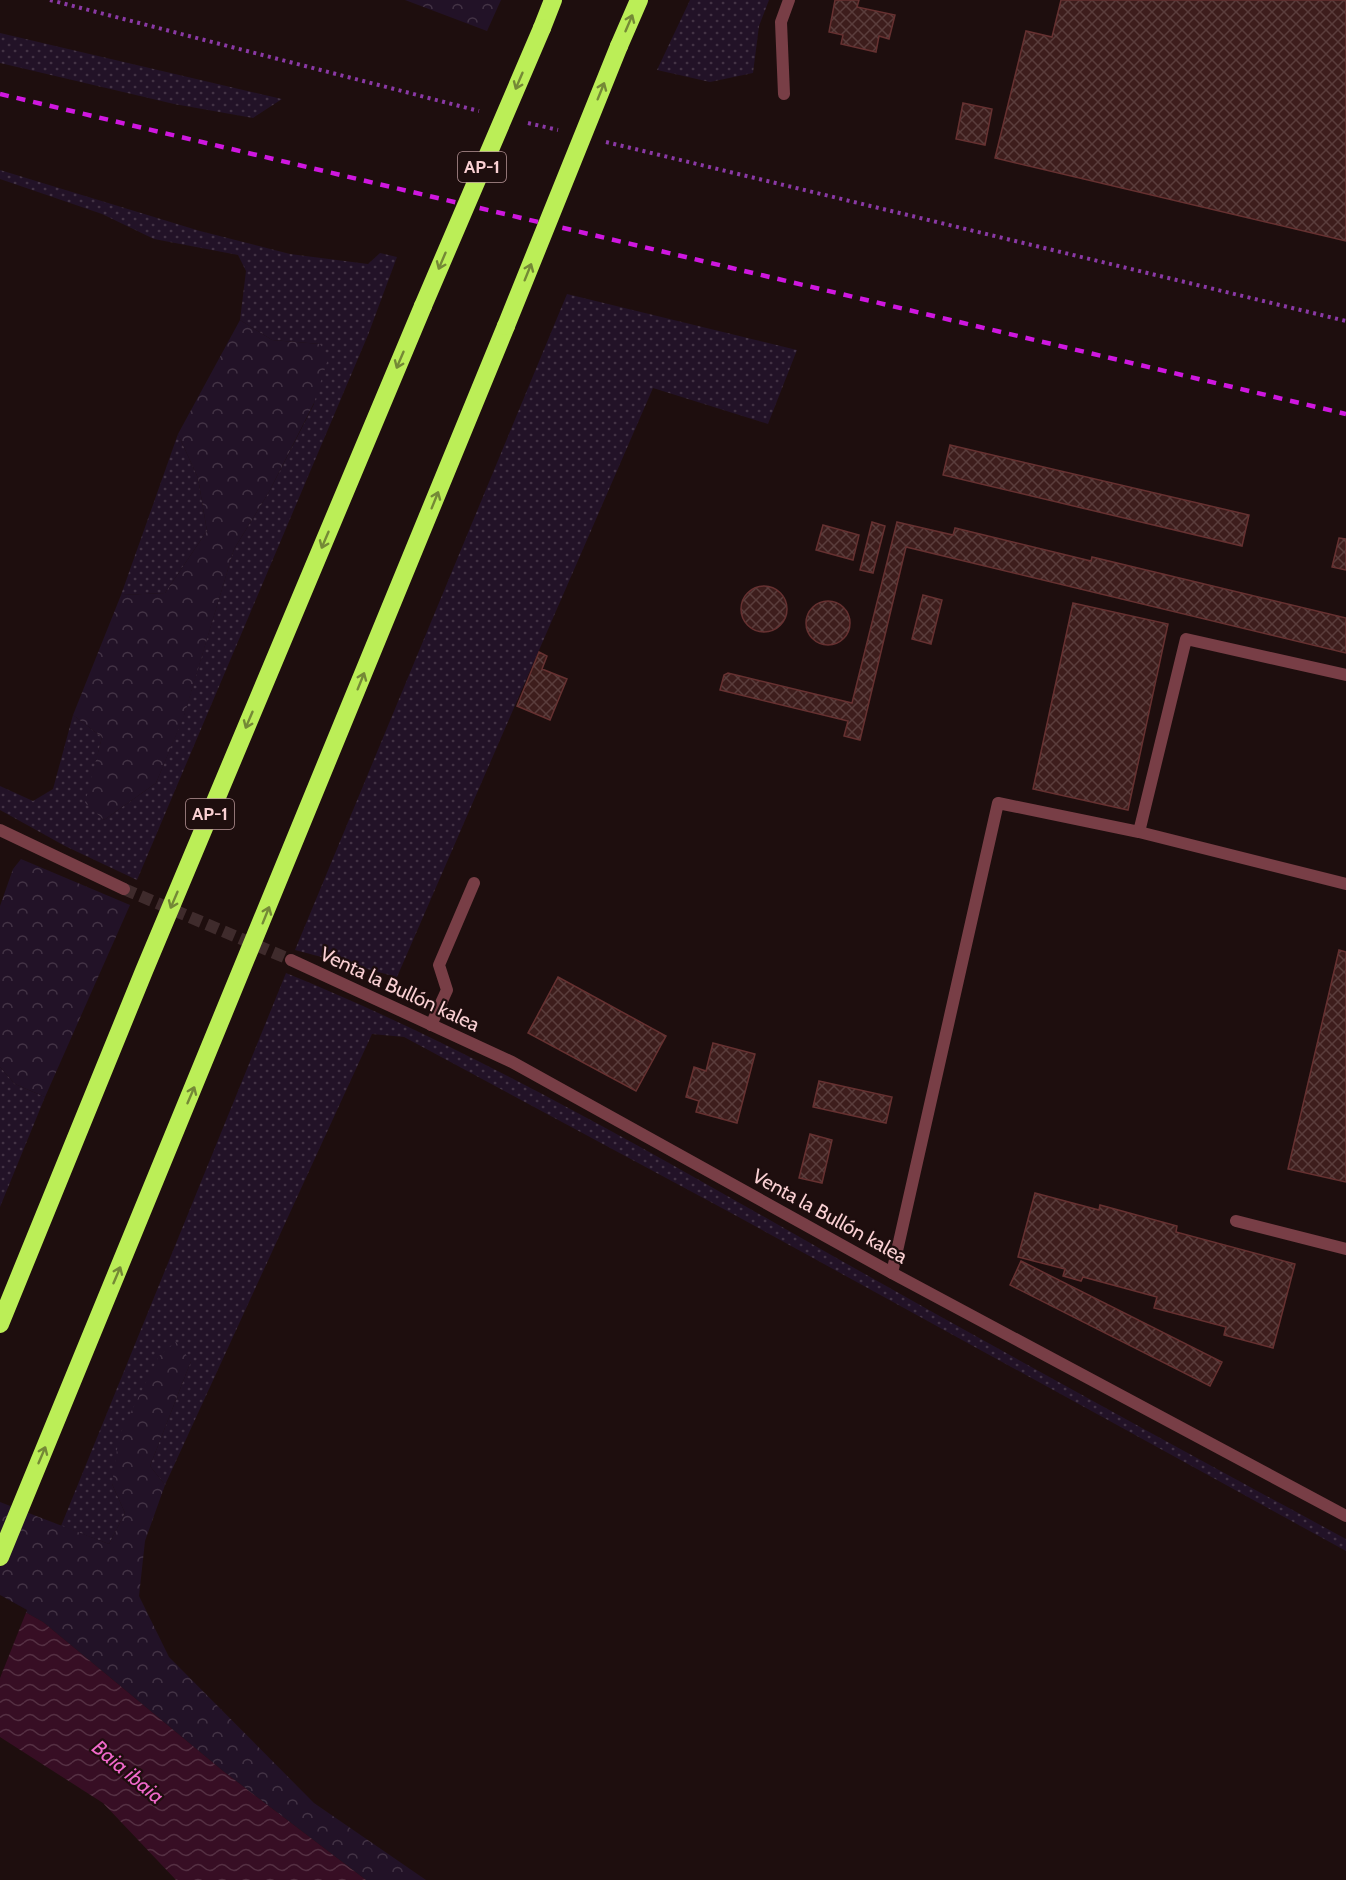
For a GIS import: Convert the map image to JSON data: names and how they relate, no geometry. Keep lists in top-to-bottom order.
{
  "streets": {
    "highway": ["AP-1"],
    "street": ["Venta la Bullón kalea"]
  },
  "water": ["Baia ibaia"]
}
